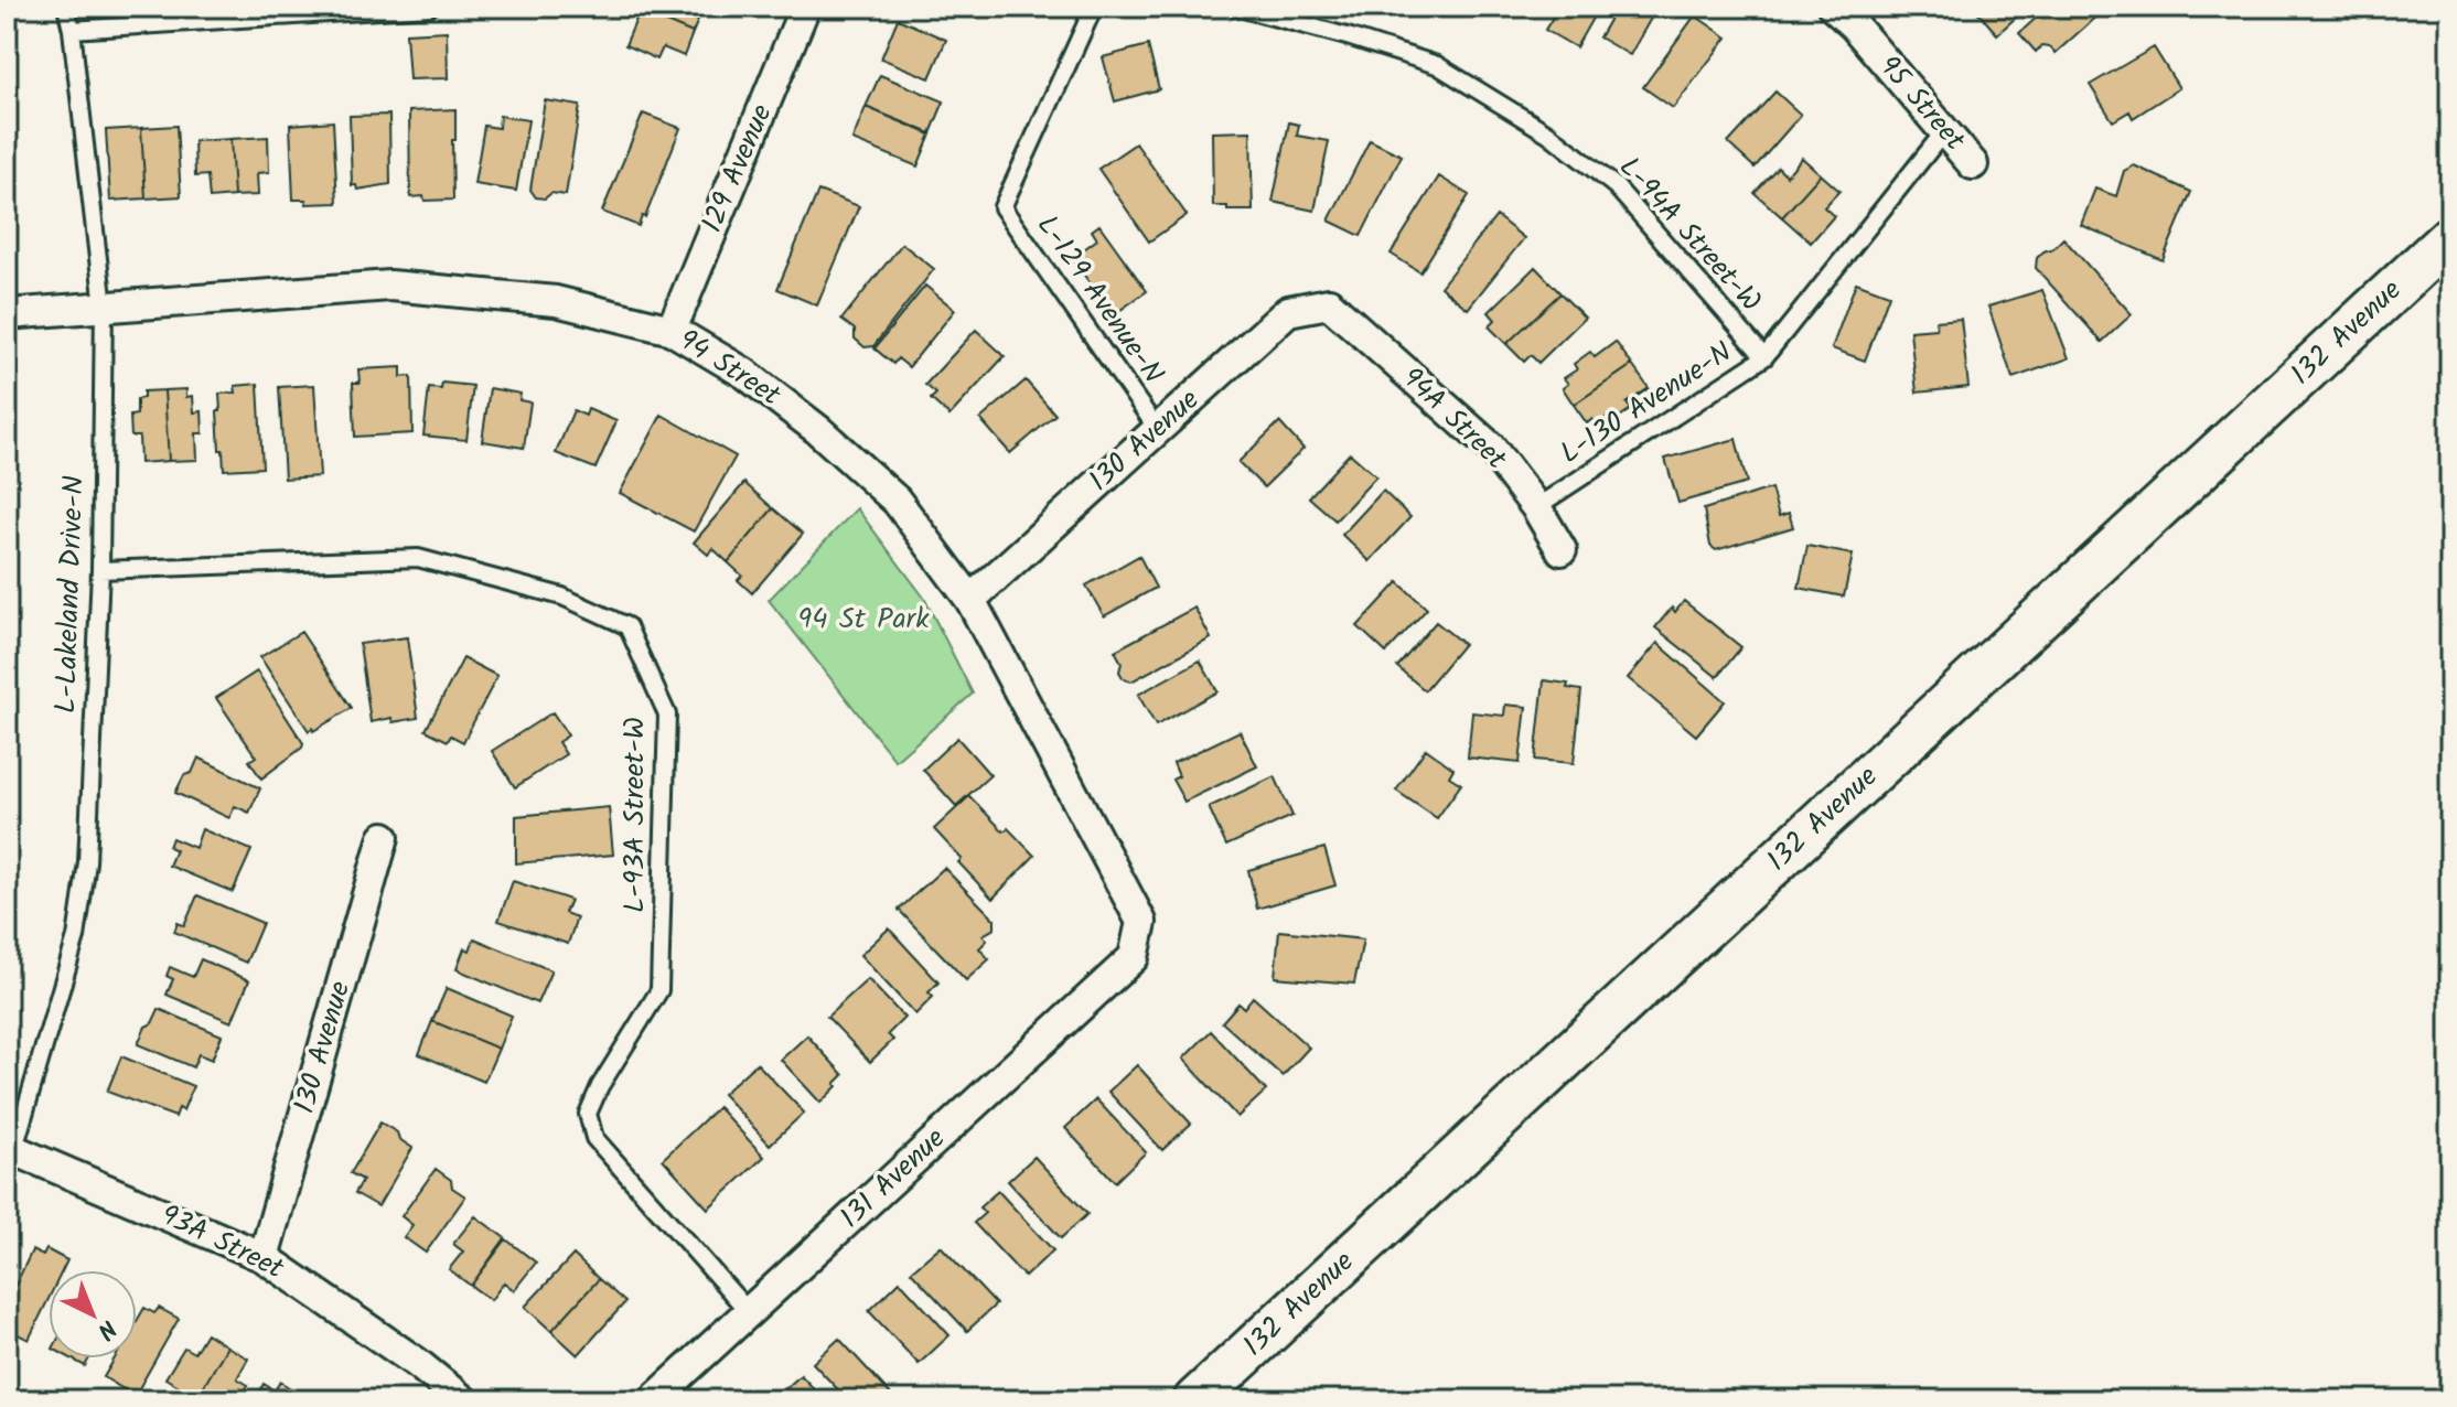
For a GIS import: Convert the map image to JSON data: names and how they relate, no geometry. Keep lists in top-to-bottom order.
{
  "streets": {
    "main road": ["132 Avenue"],
    "street": [
      "95 Street",
      "129 Avenue",
      "94 Street",
      "94A Street",
      "130 Avenue",
      "131 Avenue",
      "93A Street"
    ],
    "lane": [
      "L-94A Street-W",
      "L-129 Avenue-N",
      "L-130 Avenue-N",
      "L-Lakeland Drive-N",
      "L-93A Street-W"
    ]
  },
  "crossings": [
    ["95 Street", "L-130 Avenue-N"],
    ["129 Avenue", "94 Street"],
    ["L-94A Street-W", "L-130 Avenue-N"],
    ["L-129 Avenue-N", "130 Avenue"],
    ["94 Street", "130 Avenue"],
    ["94 Street", "L-Lakeland Drive-N"],
    ["94 Street", "131 Avenue"],
    ["L-130 Avenue-N", "94A Street"],
    ["94A Street", "130 Avenue"],
    ["130 Avenue", "93A Street"],
    ["L-Lakeland Drive-N", "L-93A Street-W"],
    ["L-Lakeland Drive-N", "93A Street"],
    ["L-93A Street-W", "131 Avenue"]
  ],
  "parks": ["94 St Park"],
  "north": "bottom right"
}
